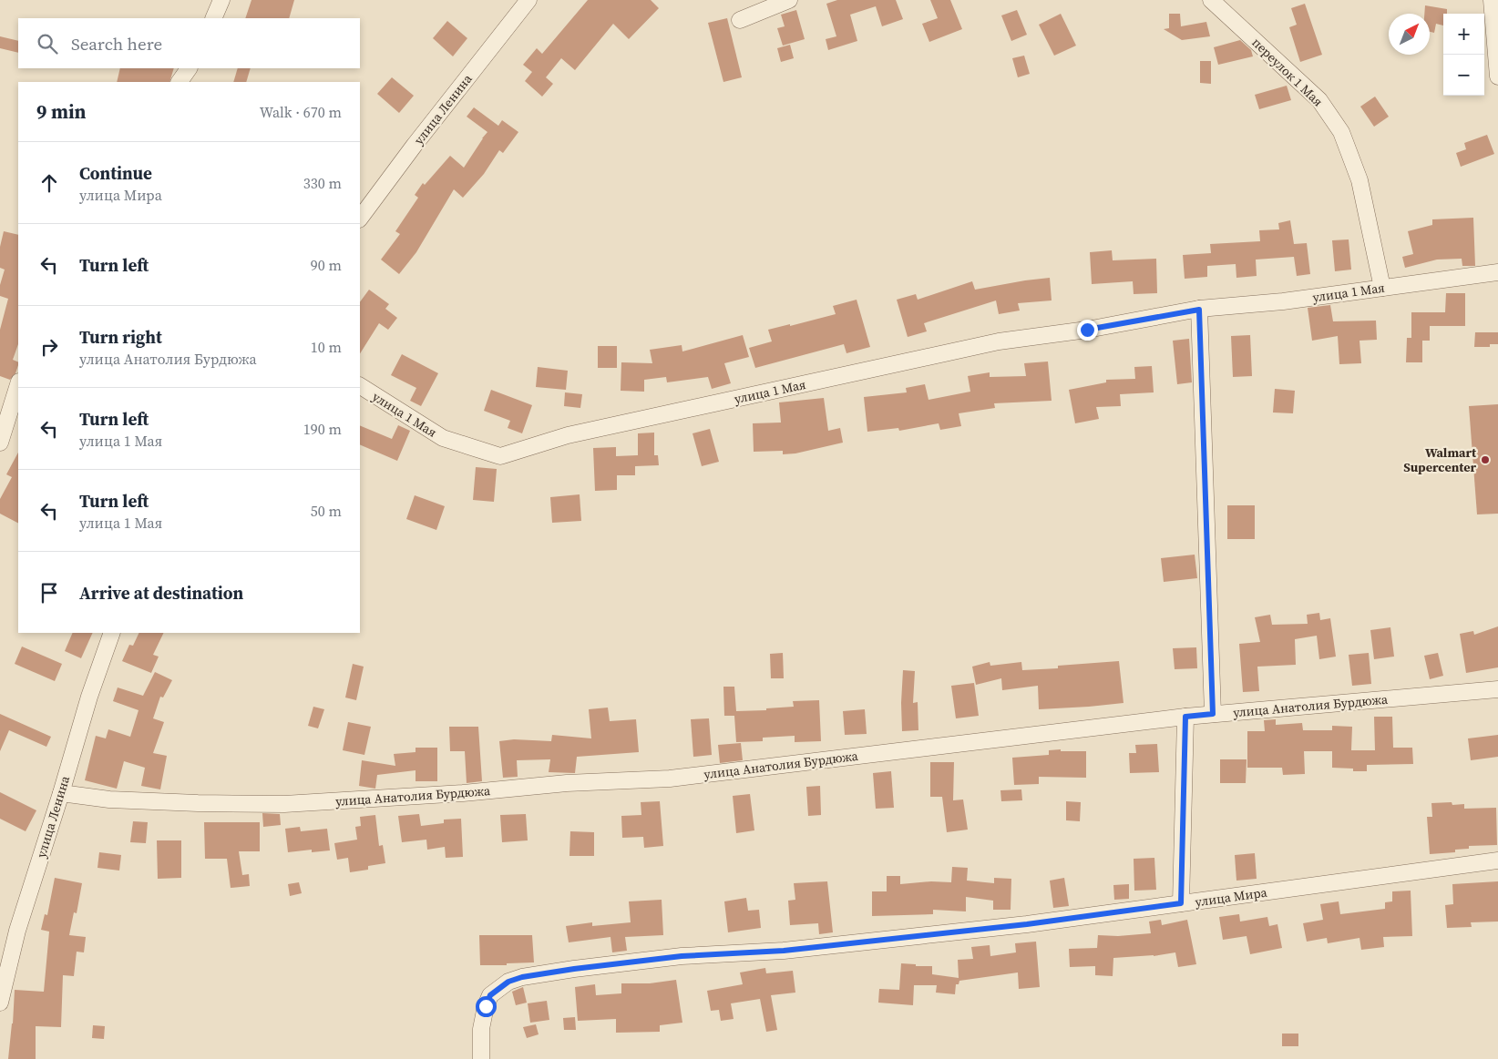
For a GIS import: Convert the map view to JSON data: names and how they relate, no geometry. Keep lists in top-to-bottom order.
{
  "streets": {
    "street": [
      "переулок 1 Мая",
      "улица Ленина",
      "улица 1 Мая",
      "улица Анатолия Бурдюжа",
      "улица Мира"
    ]
  },
  "crossings": [
    ["переулок 1 Мая", "улица 1 Мая"],
    ["улица Ленина", "улица Анатолия Бурдюжа"]
  ],
  "places": ["Walmart Supercenter"],
  "north": "top right",
  "page": {
    "map_buttons": ["+", "−"],
    "search": "Search here",
    "heading": ["9 min", "Walk · 670 m"],
    "list": [
      ["Continue", "улица Мира", "330 m"],
      ["Turn left", "90 m"],
      ["Turn right", "улица Анатолия Бурдюжа", "10 m"],
      ["Turn left", "улица 1 Мая", "190 m"],
      ["Turn left", "улица 1 Мая", "50 m"],
      "Arrive at destination"
    ]
  }
}
